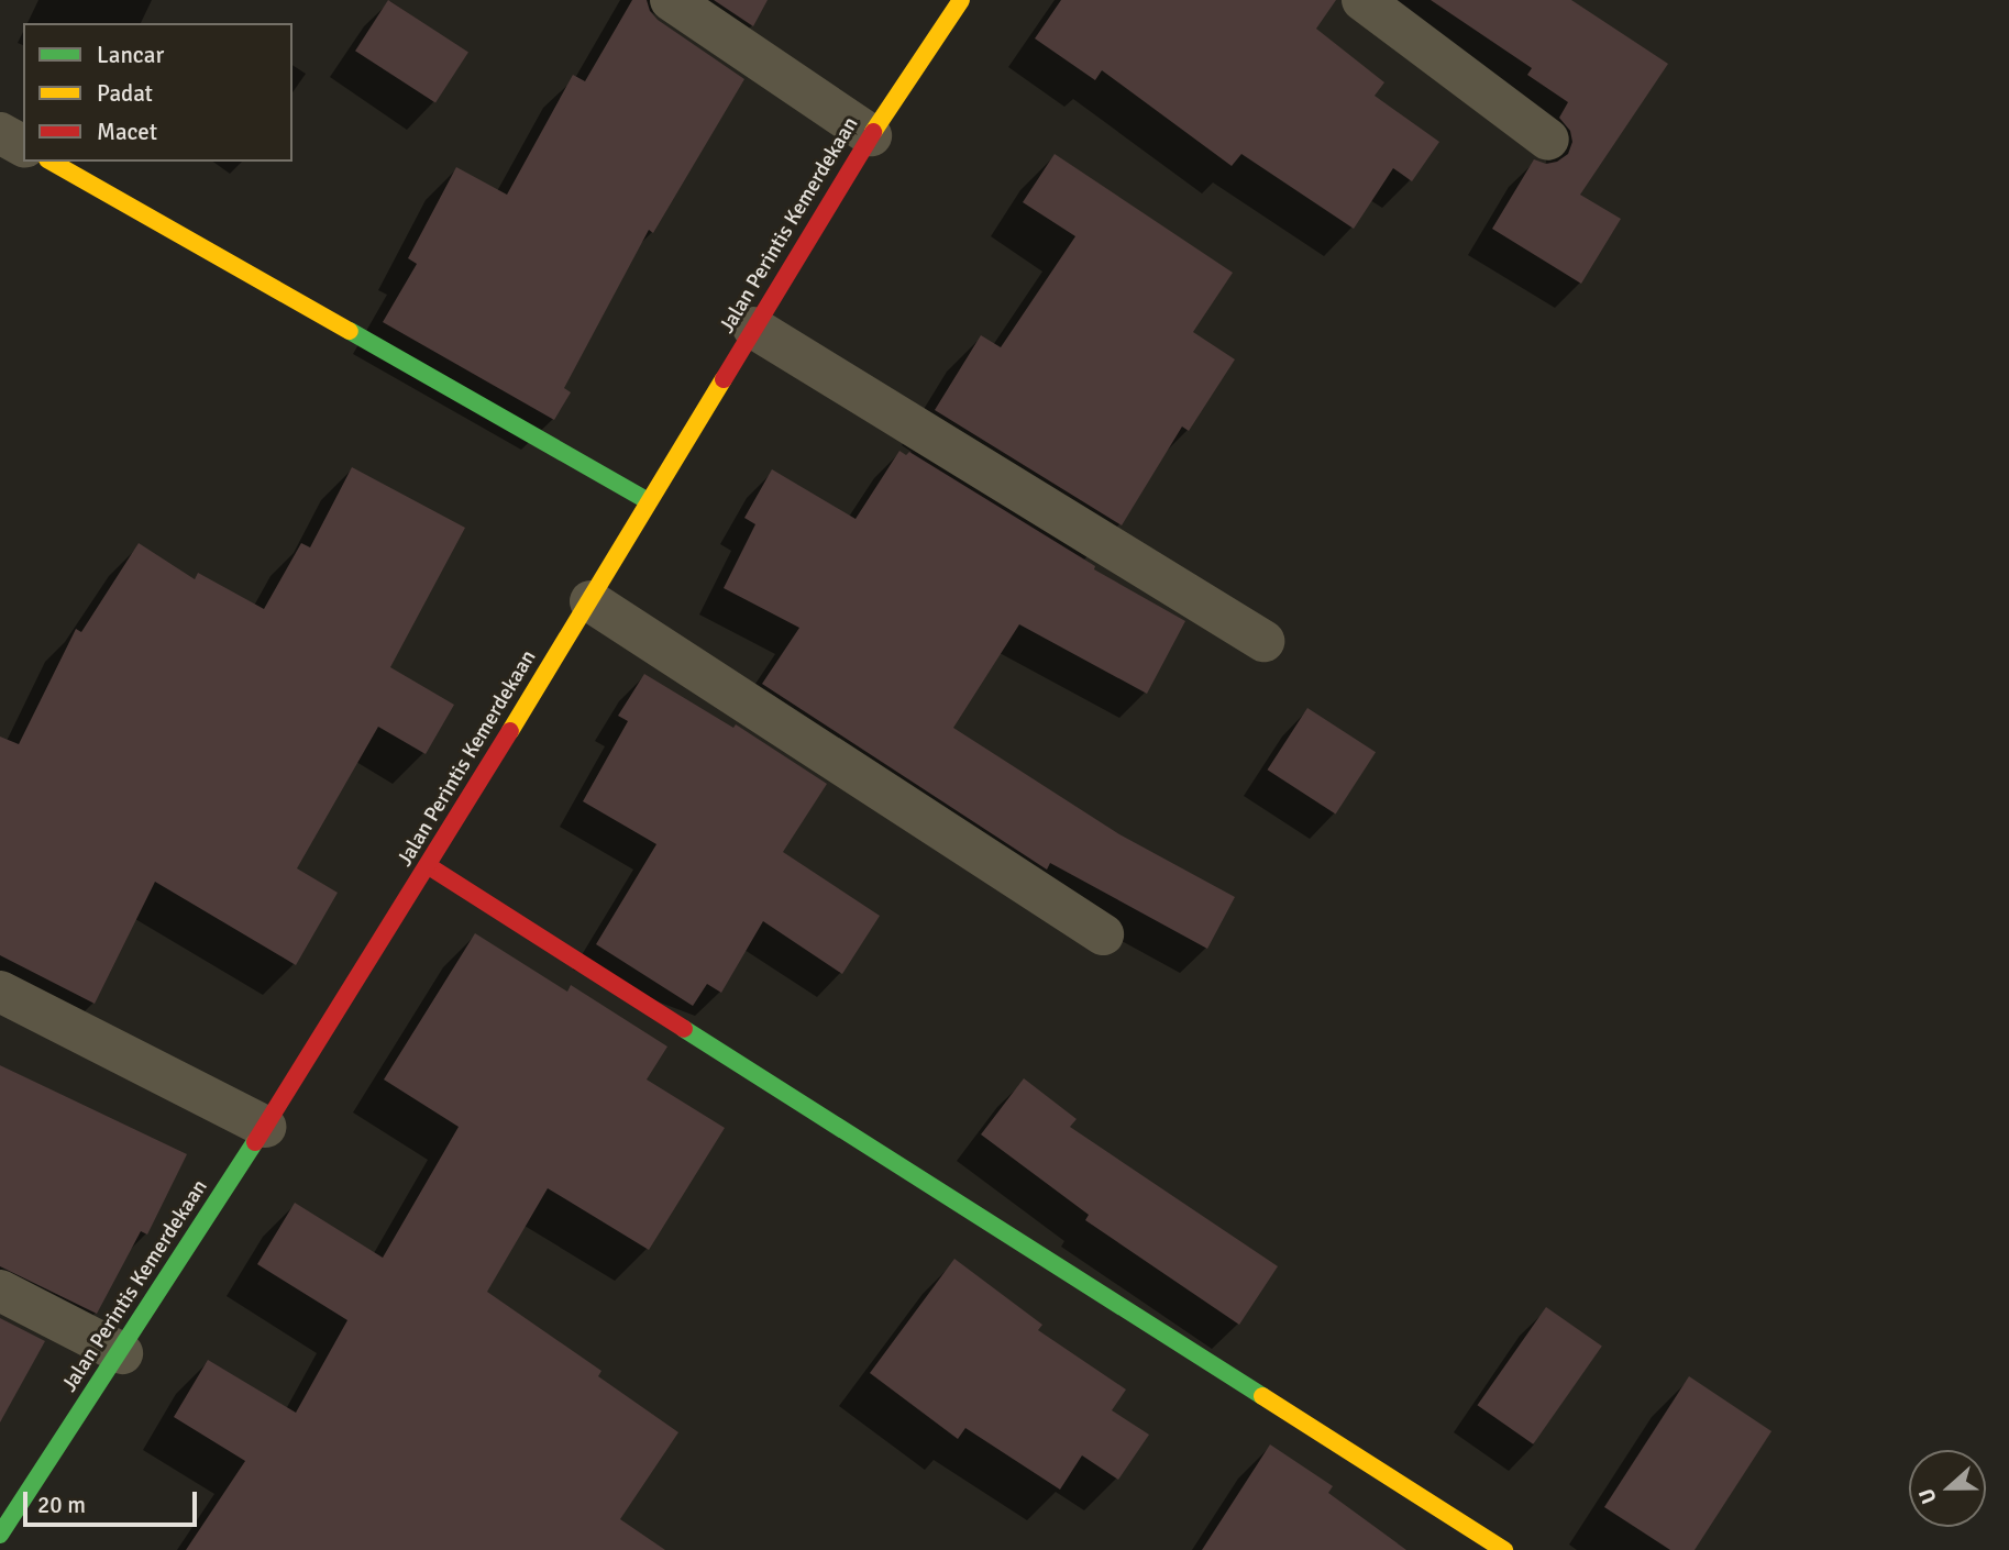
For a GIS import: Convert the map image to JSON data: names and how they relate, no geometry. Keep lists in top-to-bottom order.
{
  "streets": {
    "street": ["Jalan Perintis Kemerdekaan"]
  },
  "legend": ["Lancar", "Padat", "Macet"],
  "scale_bar": "20 m",
  "north": "left"
}
